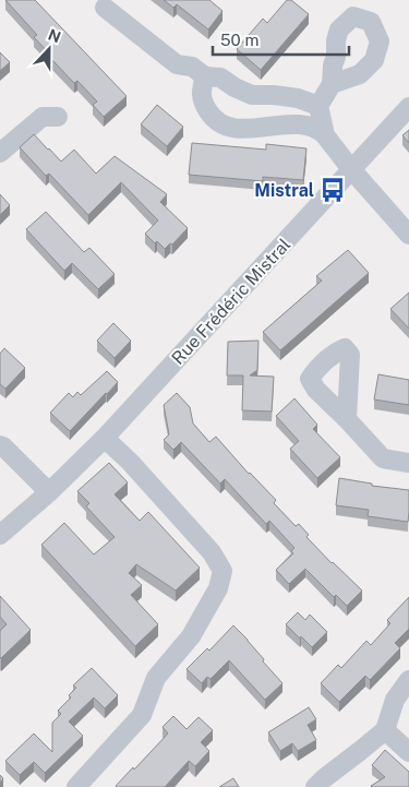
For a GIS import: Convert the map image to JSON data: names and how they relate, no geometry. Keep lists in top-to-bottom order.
{
  "streets": {
    "street": ["Rue Frédéric Mistral"]
  },
  "places": {
    "bus stop": ["Mistral"]
  },
  "scale_bar": "50 m",
  "north": "top"
}
